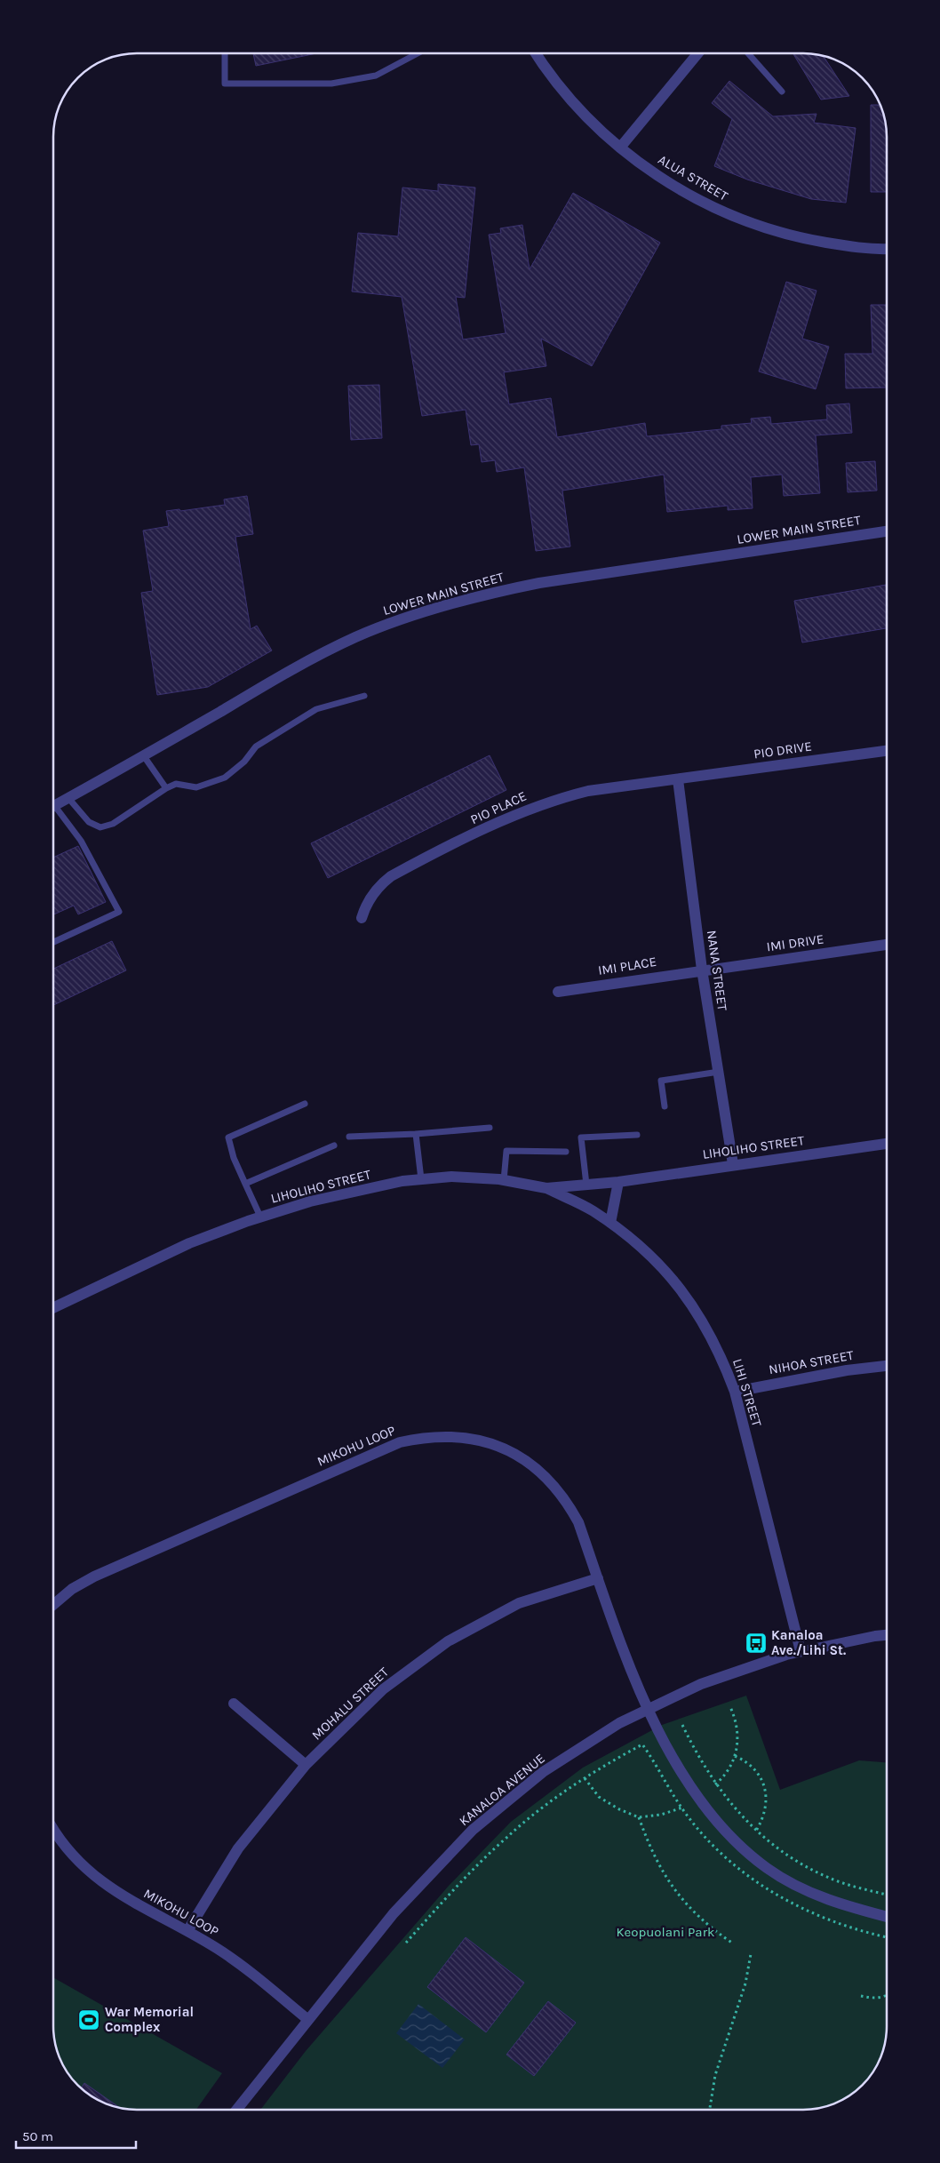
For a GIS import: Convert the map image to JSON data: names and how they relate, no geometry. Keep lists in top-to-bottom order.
{
  "streets": {
    "street": [
      "ALUA STREET",
      "LOWER MAIN STREET",
      "PIO DRIVE",
      "PIO PLACE",
      "IMI DRIVE",
      "IMI PLACE",
      "NANA STREET",
      "LIHOLIHO STREET",
      "NIHOA STREET",
      "LIHI STREET",
      "MIKOHU LOOP",
      "MOHALU STREET",
      "KANALOA AVENUE"
    ]
  },
  "crossings": [
    ["PIO DRIVE", "PIO PLACE"],
    ["PIO DRIVE", "NANA STREET"],
    ["PIO PLACE", "NANA STREET"],
    ["IMI DRIVE", "IMI PLACE"],
    ["IMI DRIVE", "NANA STREET"],
    ["IMI PLACE", "NANA STREET"],
    ["NANA STREET", "LIHOLIHO STREET"],
    ["LIHOLIHO STREET", "LIHI STREET"],
    ["NIHOA STREET", "LIHI STREET"],
    ["LIHI STREET", "KANALOA AVENUE"],
    ["MIKOHU LOOP", "MOHALU STREET"],
    ["MIKOHU LOOP", "KANALOA AVENUE"]
  ],
  "parks": ["Keopuolani Park"],
  "places": {
    "bus stop": ["Kanaloa Ave./Lihi St."],
    "sports": ["War Memorial Complex"]
  },
  "scale_bar": "50 m"
}
